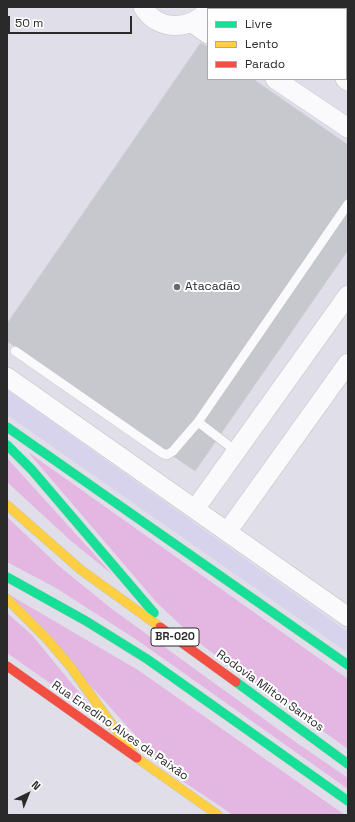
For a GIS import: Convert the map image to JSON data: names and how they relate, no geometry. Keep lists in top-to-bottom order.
{
  "streets": {
    "main road": ["BR-020", "Rodovia Milton Santos", "Rua Enedino Alves da Paixão"]
  },
  "places": ["Atacadão"],
  "legend": ["Livre", "Lento", "Parado"],
  "scale_bar": "50 m",
  "north": "top right"
}
